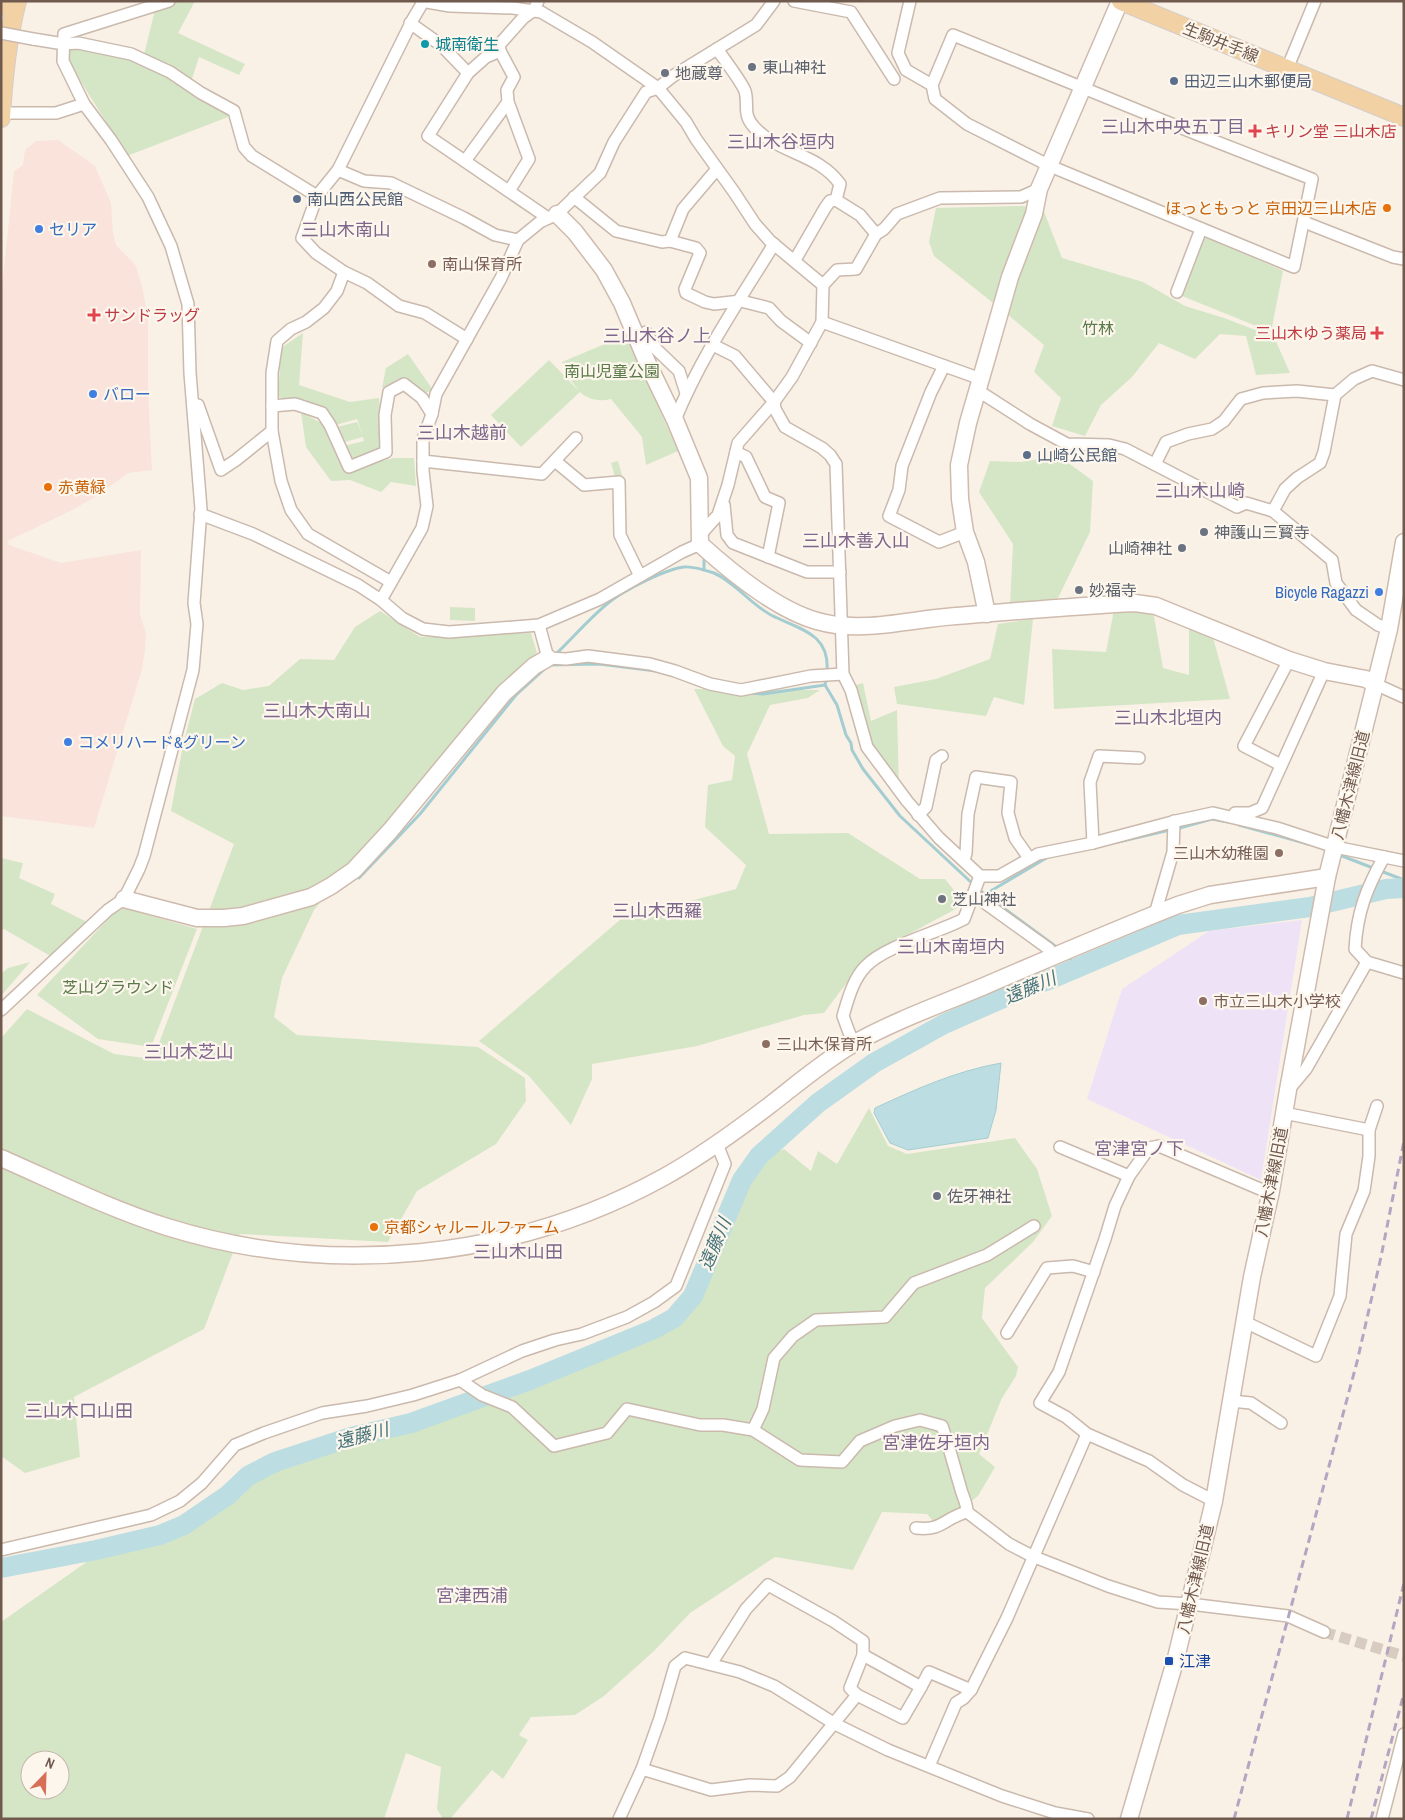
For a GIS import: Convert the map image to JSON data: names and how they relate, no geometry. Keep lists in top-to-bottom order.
{
  "streets": {
    "main road": ["生駒井手線"],
    "street": ["八幡木津線旧道"]
  },
  "districts": [
    "三山木中央五丁目",
    "三山木谷垣内",
    "三山木南山",
    "三山木谷ノ上",
    "三山木越前",
    "三山木山崎",
    "三山木善入山",
    "三山木大南山",
    "三山木北垣内",
    "三山木西羅",
    "三山木南垣内",
    "三山木芝山",
    "宮津宮ノ下",
    "三山木山田",
    "三山木口山田",
    "宮津佐牙垣内",
    "宮津西浦"
  ],
  "water": ["遠藤川"],
  "parks": ["竹林", "南山児童公園", "芝山グラウンド"],
  "places": {
    "other": [
      "城南衛生",
      "東山神社",
      "地蔵尊",
      "田辺三山木郵便局",
      "南山西公民館",
      "ほっともっと 京田辺三山木店",
      "セリア",
      "南山保育所",
      "バロー",
      "山崎公民館",
      "赤黄緑",
      "神護山三寳寺",
      "山崎神社",
      "妙福寺",
      "Bicycle Ragazzi",
      "コメリハード&グリーン",
      "三山木幼稚園",
      "芝山神社",
      "市立三山木小学校",
      "三山木保育所",
      "佐牙神社",
      "京都シャルールファーム"
    ],
    "health": ["キリン堂 三山木店", "サンドラッグ", "三山木ゆう薬局"],
    "transit": ["江津"]
  },
  "north": "top right"
}
